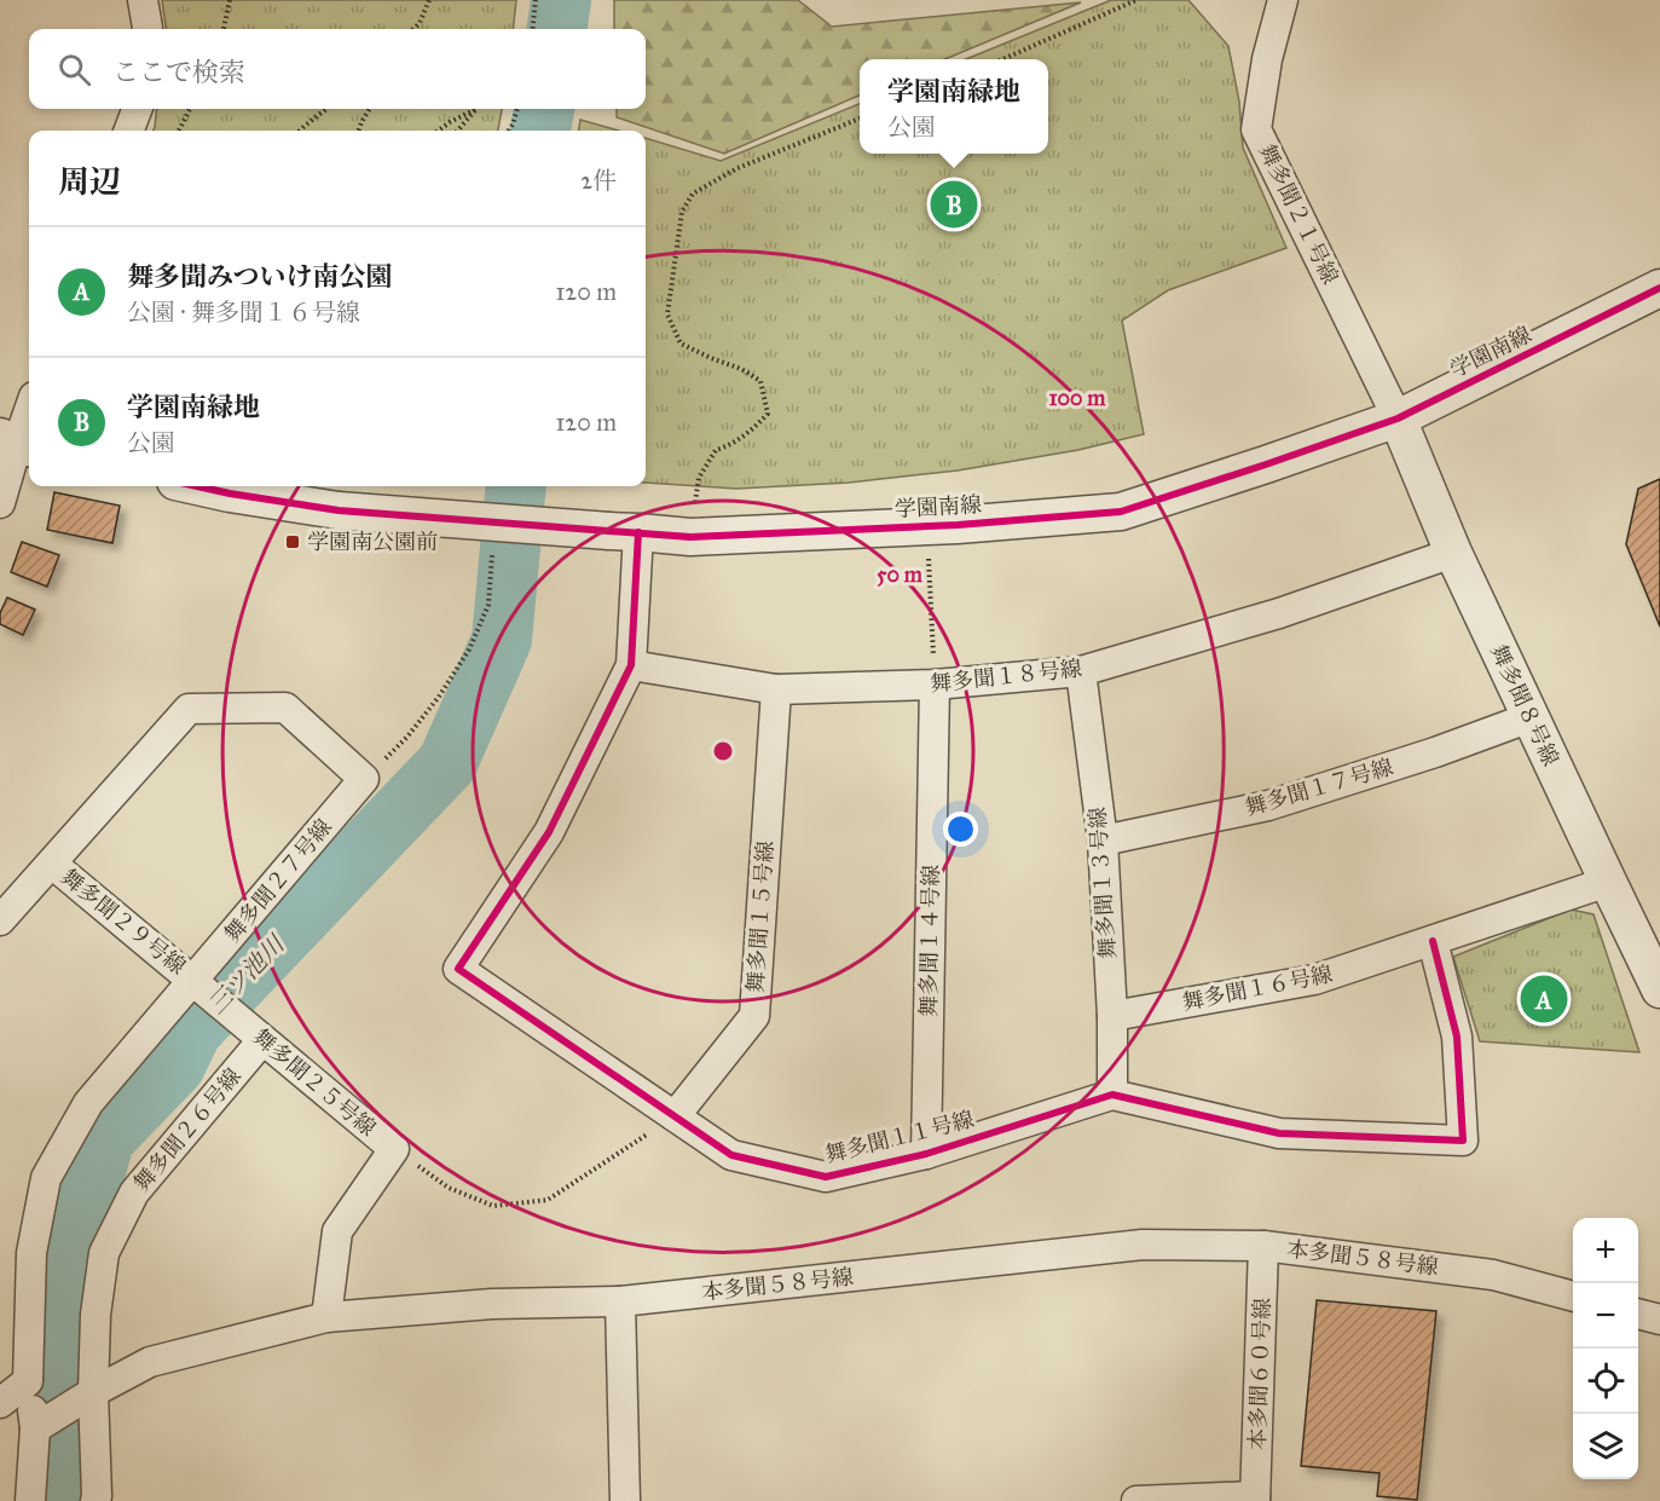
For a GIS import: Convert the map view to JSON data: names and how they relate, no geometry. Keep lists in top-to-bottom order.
{
  "streets": {
    "street": [
      "舞多聞２１号線",
      "学園南線",
      "舞多聞１８号線",
      "舞多聞８号線",
      "舞多聞１７号線",
      "舞多聞２７号線",
      "舞多聞１３号線",
      "舞多聞１５号線",
      "舞多聞２９号線",
      "舞多聞１４号線",
      "舞多聞１６号線",
      "舞多聞２５号線",
      "舞多聞２６号線",
      "舞多聞１１号線",
      "本多聞５８号線",
      "本多聞６０号線"
    ]
  },
  "crossings": [
    ["舞多聞２１号線", "学園南線"],
    ["舞多聞２１号線", "舞多聞８号線"],
    ["学園南線", "舞多聞８号線"],
    ["学園南線", "舞多聞１１号線"],
    ["舞多聞１８号線", "舞多聞８号線"],
    ["舞多聞１８号線", "舞多聞１３号線"],
    ["舞多聞１８号線", "舞多聞１５号線"],
    ["舞多聞１８号線", "舞多聞１４号線"],
    ["舞多聞１８号線", "舞多聞１１号線"],
    ["舞多聞８号線", "舞多聞１７号線"],
    ["舞多聞８号線", "舞多聞１６号線"],
    ["舞多聞１７号線", "舞多聞１３号線"],
    ["舞多聞２７号線", "舞多聞２９号線"],
    ["舞多聞２７号線", "舞多聞２５号線"],
    ["舞多聞２７号線", "本多聞５８号線"],
    ["舞多聞１３号線", "舞多聞１６号線"],
    ["舞多聞１３号線", "舞多聞１１号線"],
    ["舞多聞１５号線", "舞多聞１１号線"],
    ["舞多聞２９号線", "舞多聞２５号線"],
    ["舞多聞１４号線", "舞多聞１１号線"],
    ["舞多聞２５号線", "舞多聞２６号線"],
    ["舞多聞２５号線", "本多聞５８号線"],
    ["舞多聞２６号線", "本多聞５８号線"],
    ["本多聞５８号線", "本多聞６０号線"]
  ],
  "water": ["三ツ池川"],
  "places": {
    "transit": ["学園南公園前"]
  },
  "page": {
    "search": "ここで検索",
    "popup": ["学園南緑地", "公園"],
    "heading": ["周辺", "2件"],
    "pins": ["B", "A"],
    "list": [
      {
        "mark": "A",
        "name": "舞多聞みついけ南公園",
        "note": "公園 · 舞多聞１６号線",
        "value": "120 m"
      },
      {
        "mark": "B",
        "name": "学園南緑地",
        "note": "公園",
        "value": "120 m"
      }
    ],
    "map_buttons": ["+", "−"]
  },
  "rings": ["100 m", "50 m"]
}
